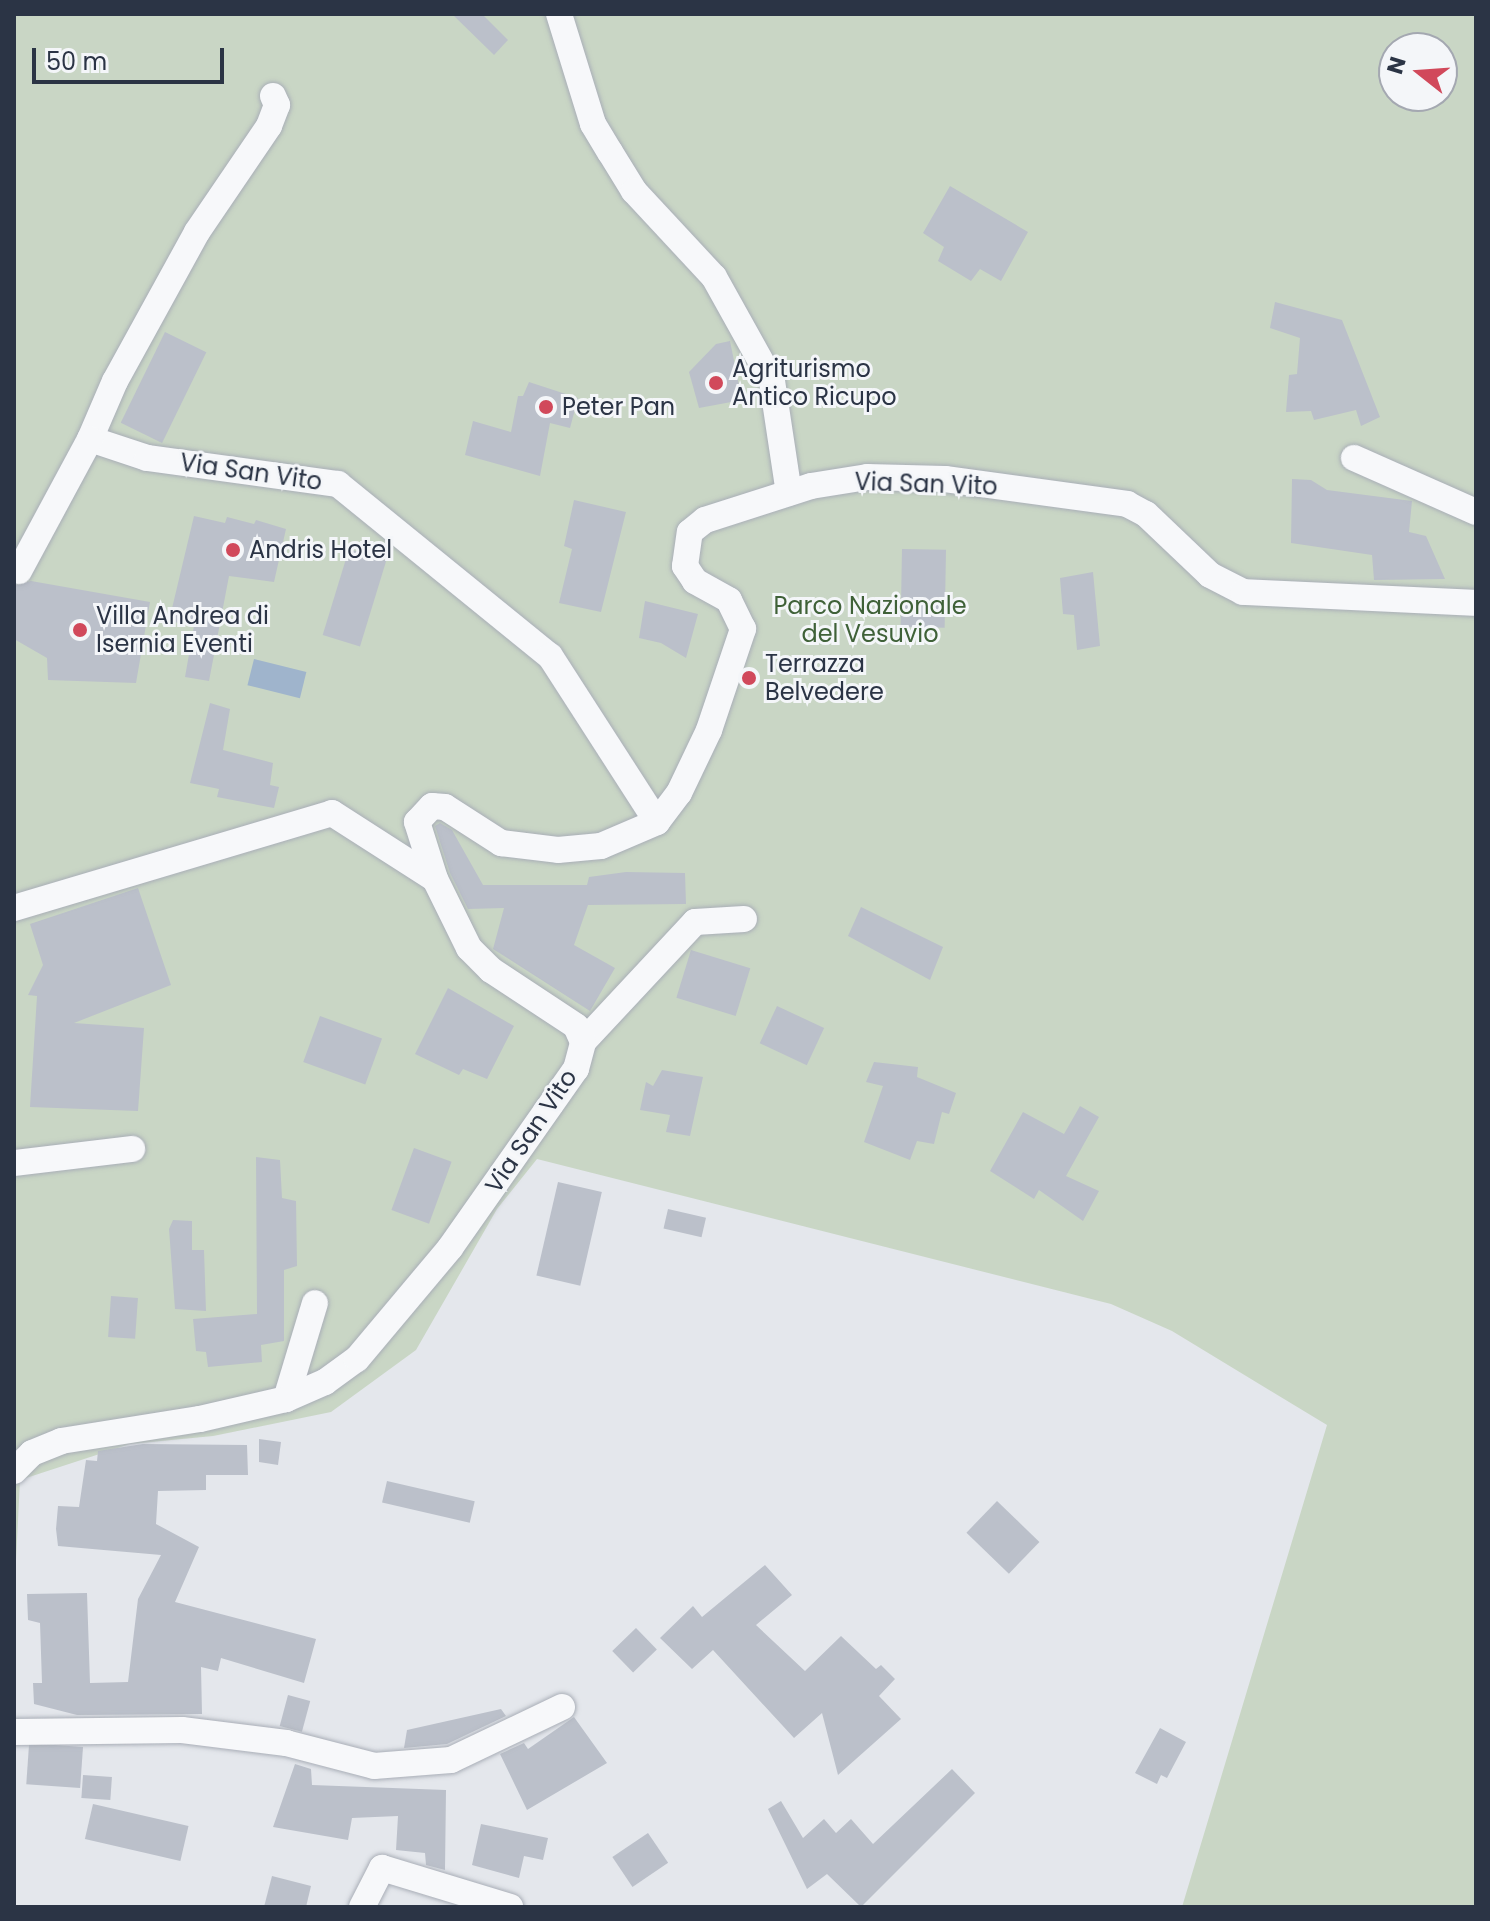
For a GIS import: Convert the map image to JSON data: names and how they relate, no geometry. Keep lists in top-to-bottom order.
{
  "streets": {
    "street": ["Via San Vito"]
  },
  "parks": ["Parco Nazionale del Vesuvio"],
  "places": [
    "Agriturismo Antico Ricupo",
    "Peter Pan",
    "Andris Hotel",
    "Villa Andrea di Isernia Eventi",
    "Terrazza Belvedere"
  ],
  "scale_bar": "50 m",
  "north": "left"
}
